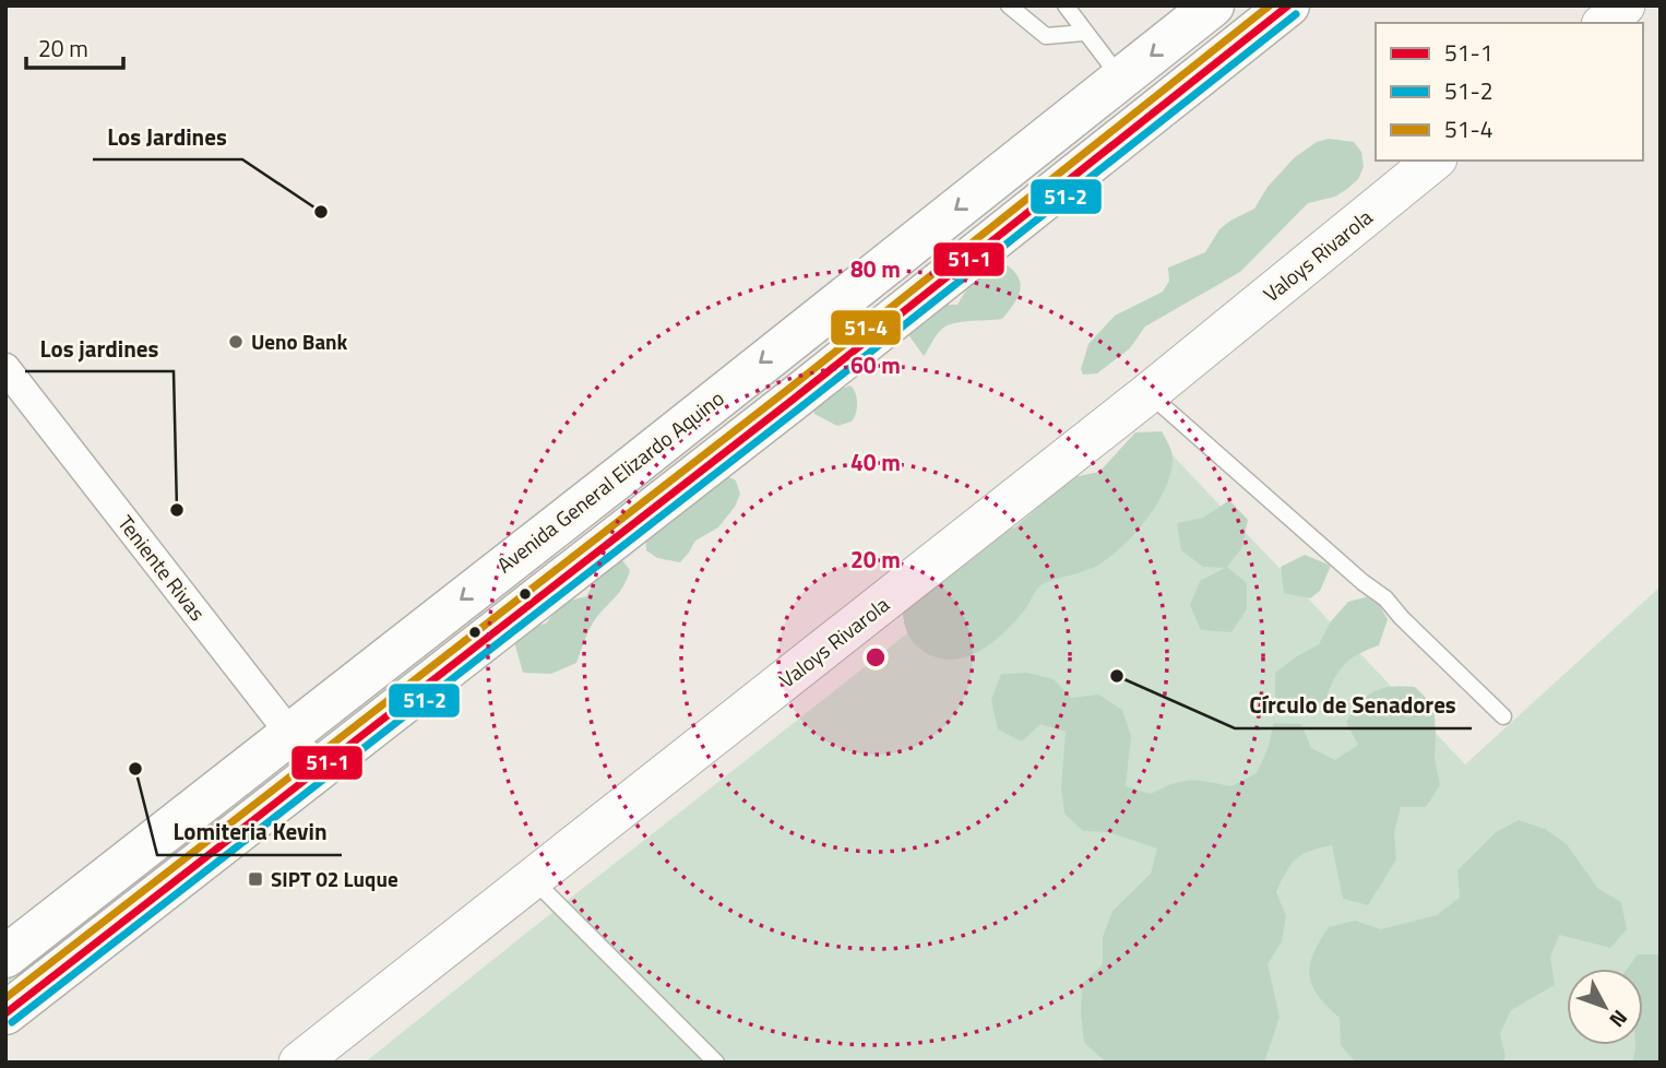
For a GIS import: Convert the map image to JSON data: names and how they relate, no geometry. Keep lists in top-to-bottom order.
{
  "streets": {
    "main road": ["Avenida General Elizardo Aquino"],
    "street": ["Valoys Rivarola", "Teniente Rivas"]
  },
  "crossings": [
    ["Avenida General Elizardo Aquino", "Teniente Rivas"]
  ],
  "places": {
    "other": [
      "Los Jardines",
      "Ueno Bank",
      "Los jardines",
      "Círculo de Senadores",
      "Lomiteria Kevin"
    ],
    "transit": ["SIPT 02 Luque"]
  },
  "lines": ["transit line 51-1", "transit line 51-4", "transit line 51-2"],
  "legend": ["51-1", "51-2", "51-4"],
  "scale_bar": "20 m",
  "north": "bottom right",
  "rings": [
    "80 m",
    "60 m",
    "40 m",
    "20 m"
  ]
}
